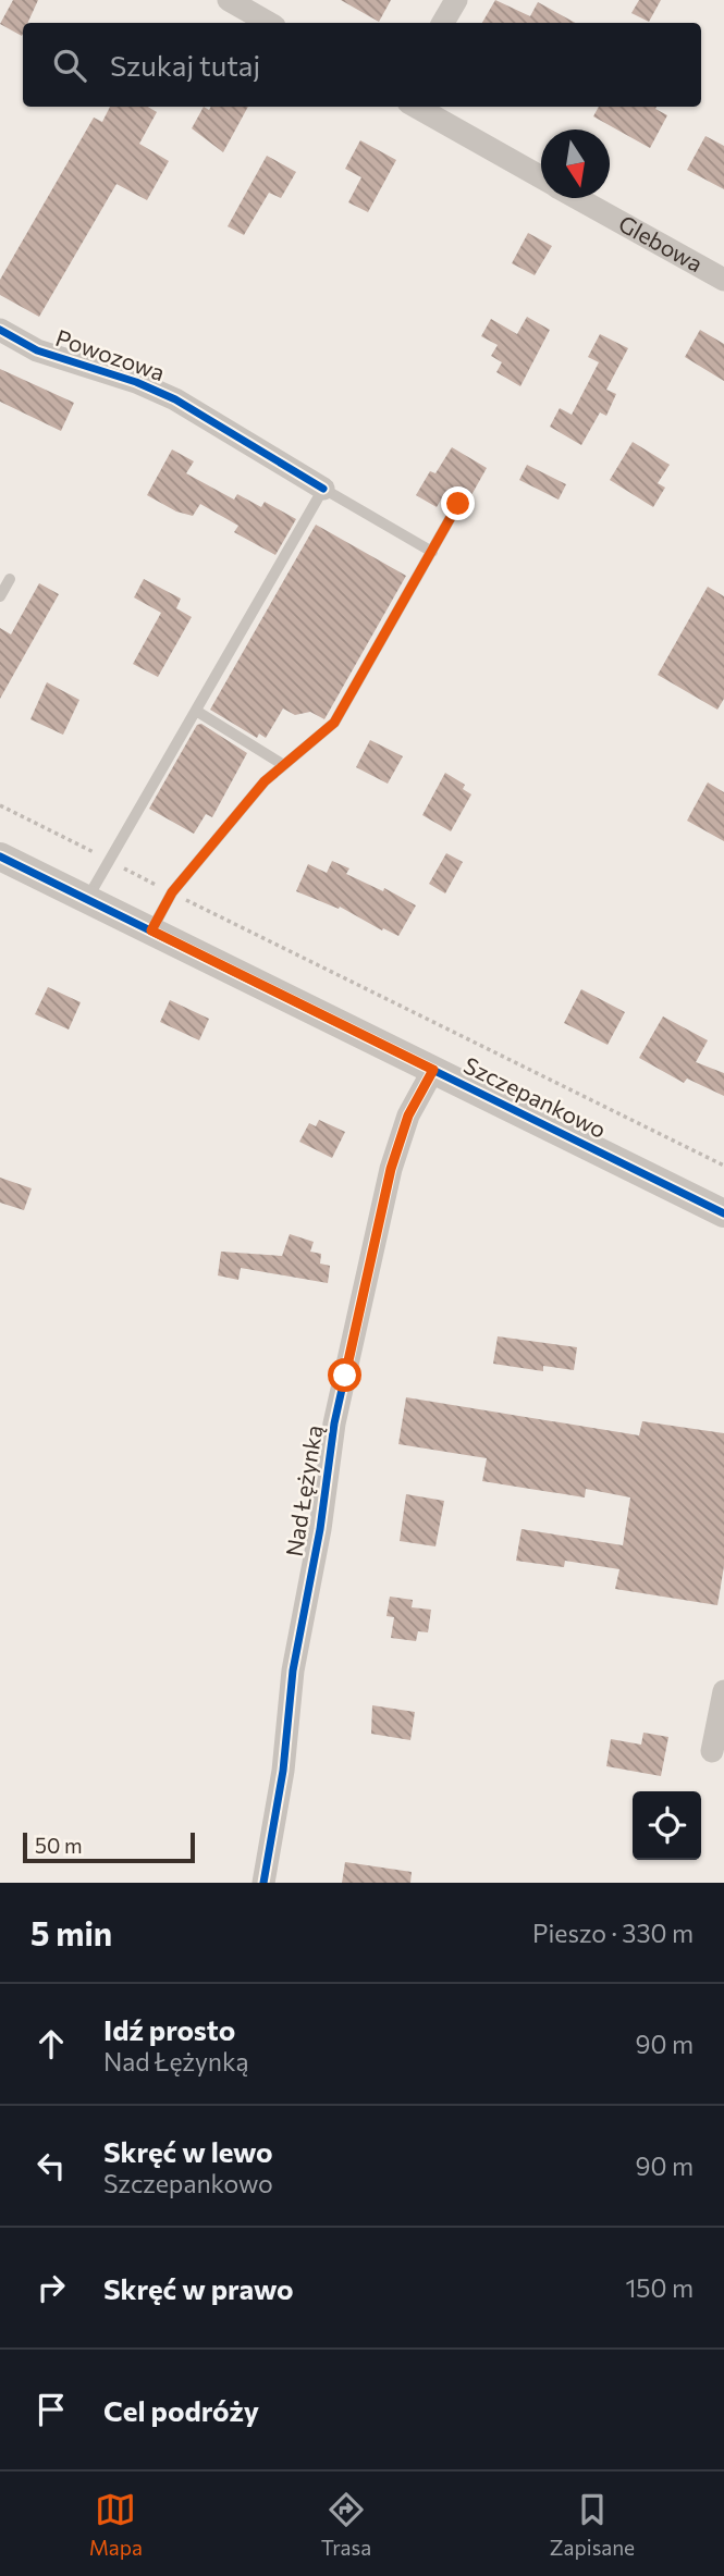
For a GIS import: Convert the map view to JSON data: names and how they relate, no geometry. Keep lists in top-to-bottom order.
{
  "streets": {
    "street": [
      "Glebowa",
      "Powozowa",
      "Szczepankowo",
      "Nad Łężynką"
    ]
  },
  "crossings": [
    ["Szczepankowo", "Nad Łężynką"]
  ],
  "scale_bar": "50 m",
  "north": "bottom",
  "page": {
    "search": "Szukaj tutaj",
    "scale": "50 m",
    "heading": ["5 min", "Pieszo · 330 m"],
    "list": [
      ["Idź prosto", "Nad Łężynką", "90 m"],
      ["Skręć w lewo", "Szczepankowo", "90 m"],
      ["Skręć w prawo", "150 m"],
      "Cel podróży"
    ],
    "nav": ["Mapa", "Trasa", "Zapisane"]
  }
}
